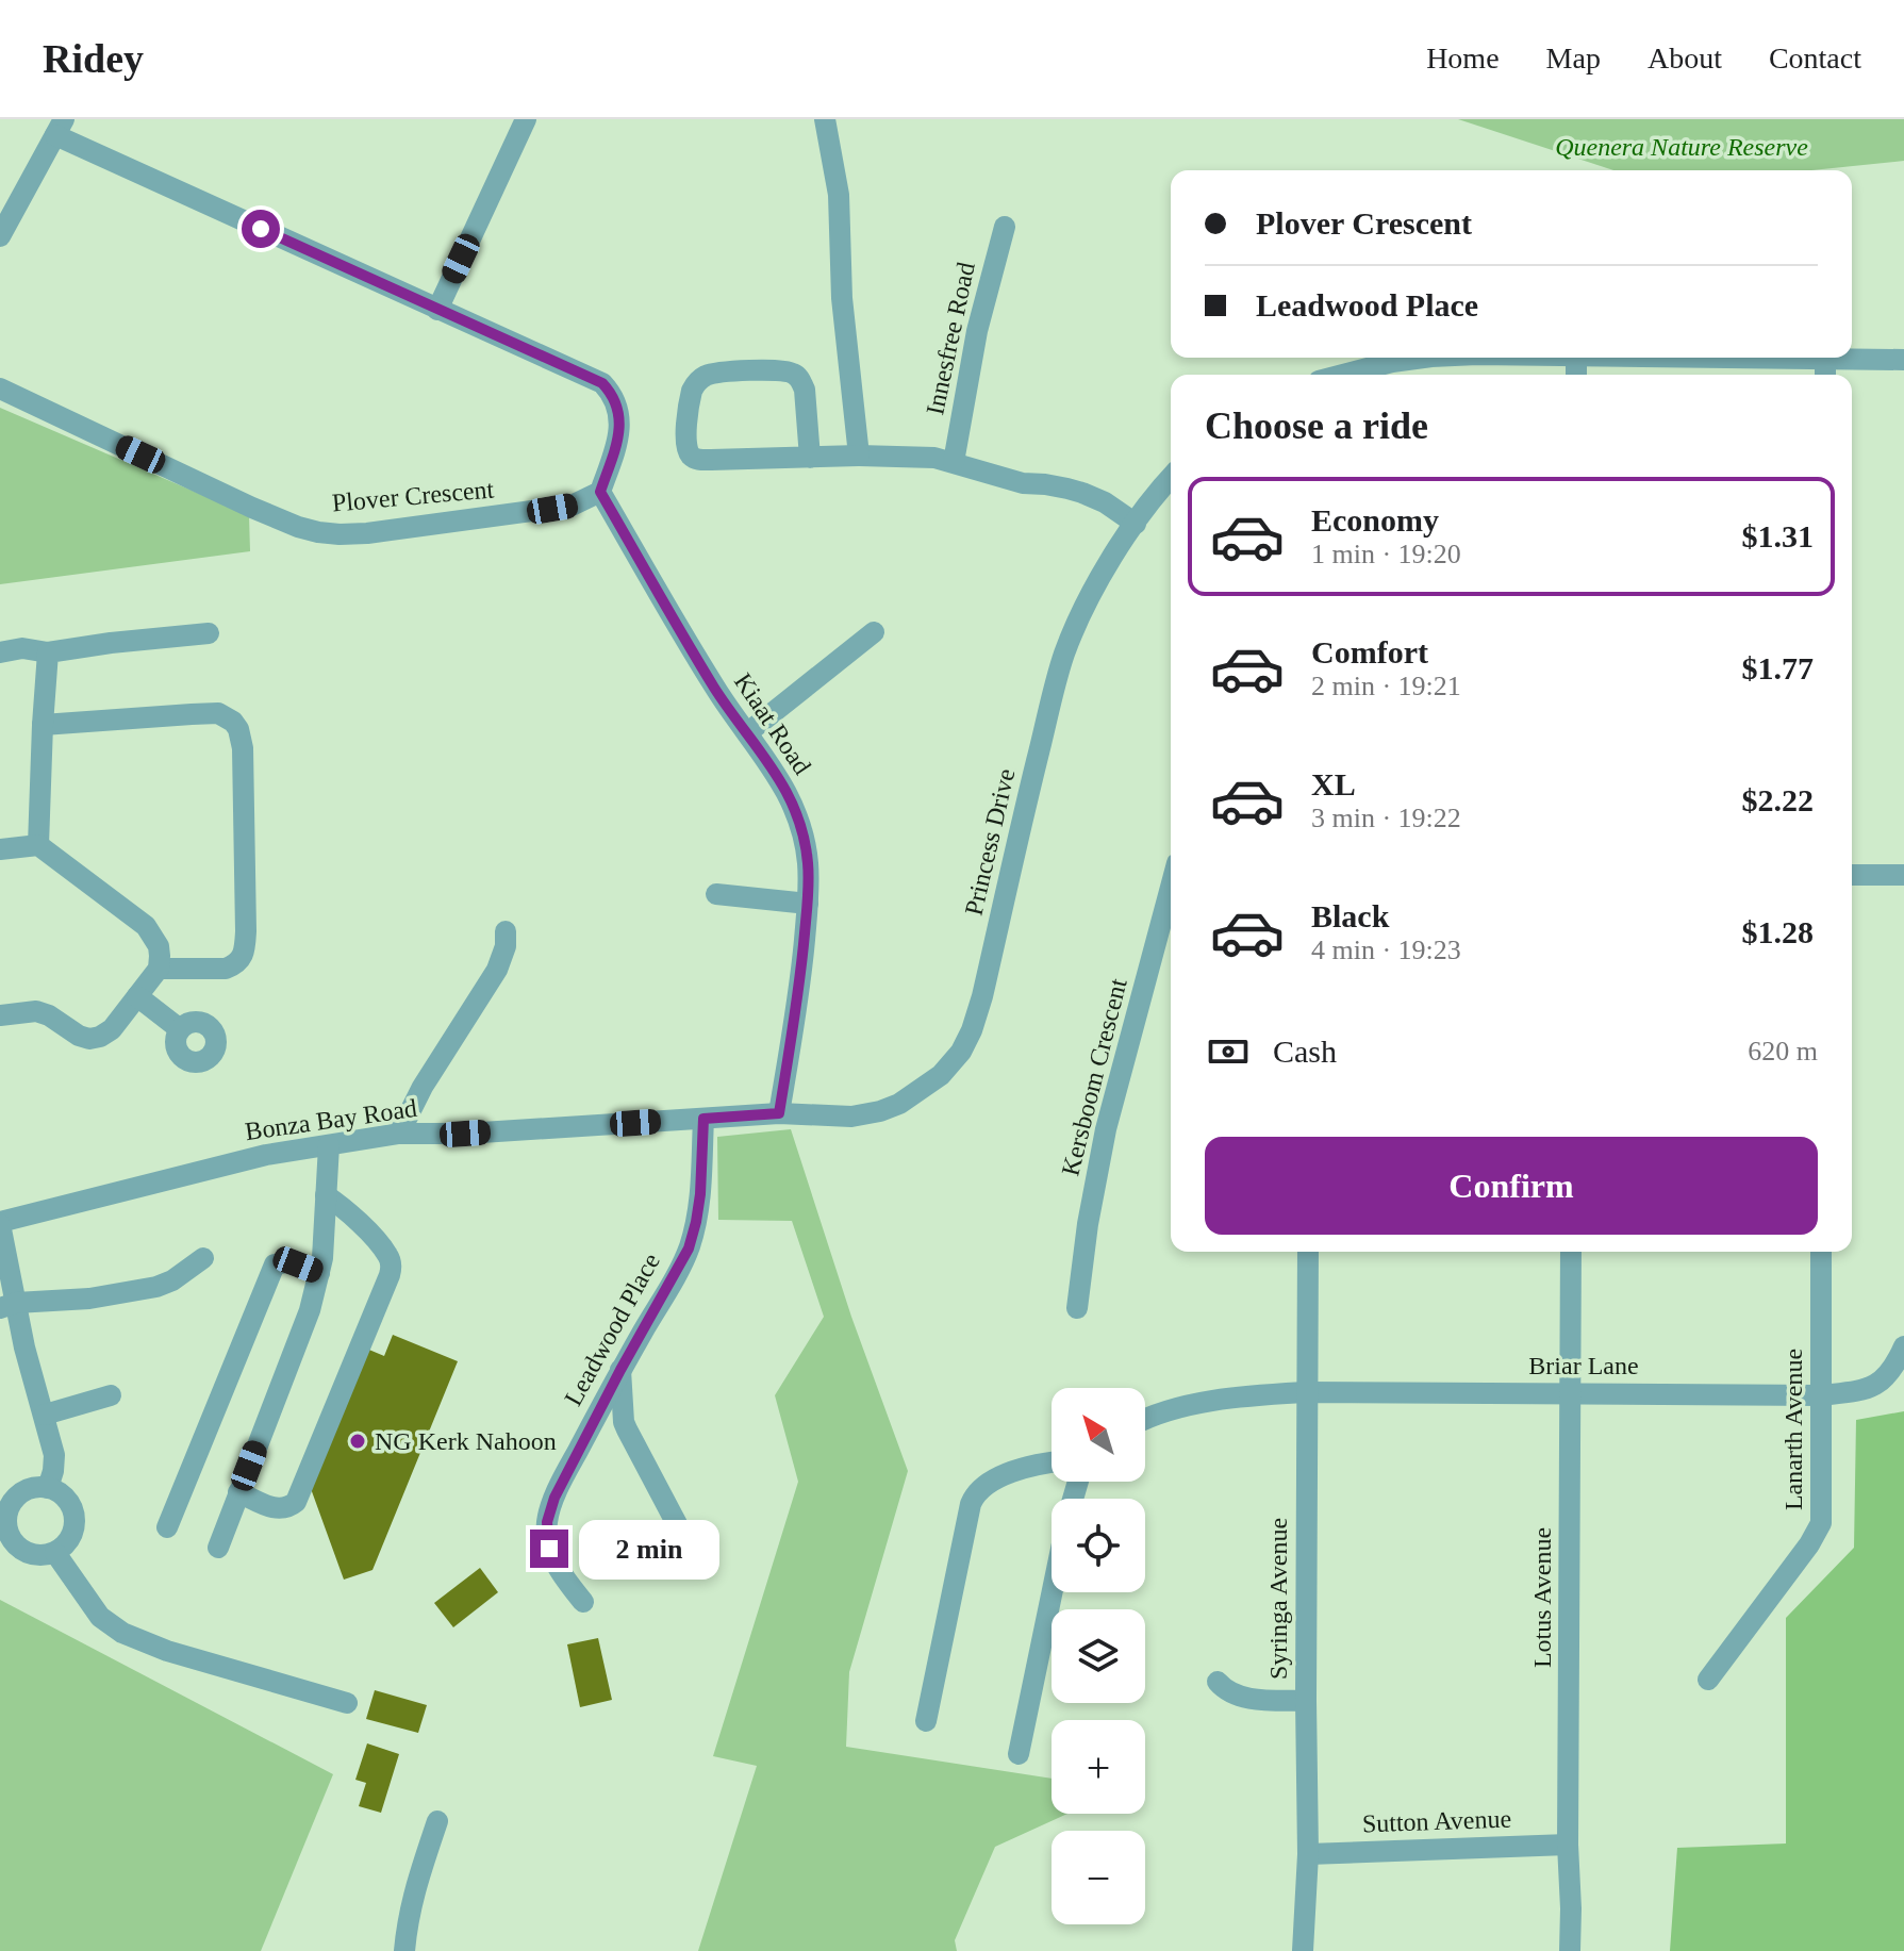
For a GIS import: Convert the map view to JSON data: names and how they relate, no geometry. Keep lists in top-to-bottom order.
{
  "streets": {
    "street": [
      "Innesfree Road",
      "Plover Crescent",
      "Kiaat Road",
      "Princess Drive",
      "Kersboom Crescent",
      "Bonza Bay Road",
      "Leadwood Place",
      "Briar Lane",
      "Lanarth Avenue",
      "Lotus Avenue",
      "Syringa Avenue",
      "Sutton Avenue"
    ]
  },
  "crossings": [
    ["Plover Crescent", "Kiaat Road"],
    ["Kiaat Road", "Princess Drive"],
    ["Kiaat Road", "Bonza Bay Road"],
    ["Princess Drive", "Bonza Bay Road"],
    ["Bonza Bay Road", "Leadwood Place"],
    ["Briar Lane", "Lanarth Avenue"],
    ["Briar Lane", "Lotus Avenue"],
    ["Briar Lane", "Syringa Avenue"],
    ["Lotus Avenue", "Sutton Avenue"],
    ["Syringa Avenue", "Sutton Avenue"]
  ],
  "parks": ["Quenera Nature Reserve"],
  "places": ["NG Kerk Nahoon"],
  "north": "top left",
  "page": {
    "header": "Ridey",
    "nav": [
      "Home",
      "Map",
      "About",
      "Contact"
    ],
    "banner": ["Plover Crescent", "Leadwood Place"],
    "heading": "Choose a ride",
    "list": [
      {
        "name": "Economy",
        "note": "1 min · 19:20",
        "value": "$1.31"
      },
      {
        "name": "Comfort",
        "note": "2 min · 19:21",
        "value": "$1.77"
      },
      {
        "name": "XL",
        "note": "3 min · 19:22",
        "value": "$2.22"
      },
      {
        "name": "Black",
        "note": "4 min · 19:23",
        "value": "$1.28"
      }
    ],
    "pay": ["Cash", "620 m"],
    "buttons": "Confirm",
    "map_buttons": ["+", "−"],
    "bubble": "2 min"
  }
}
